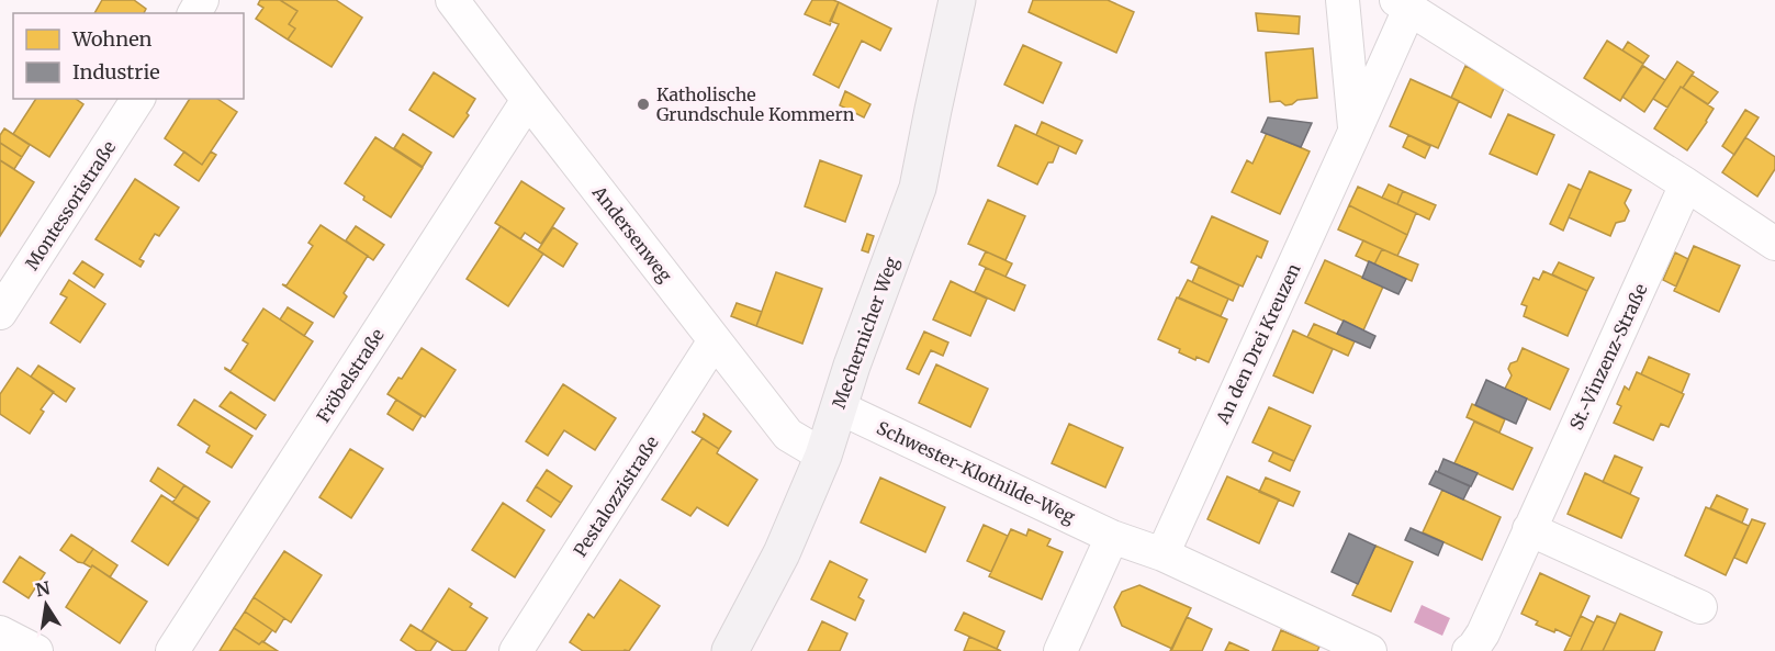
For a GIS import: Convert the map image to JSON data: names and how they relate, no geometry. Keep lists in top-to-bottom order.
{
  "streets": {
    "street": [
      "Montessoristraße",
      "Andersenweg",
      "Mechernicher Weg",
      "An den Drei Kreuzen",
      "St.-Vinzenz-Straße",
      "Fröbelstraße",
      "Schwester-Klothilde-Weg",
      "Pestalozzistraße"
    ]
  },
  "crossings": [
    ["Andersenweg", "Mechernicher Weg"],
    ["Andersenweg", "Fröbelstraße"],
    ["Andersenweg", "Pestalozzistraße"],
    ["Mechernicher Weg", "Schwester-Klothilde-Weg"],
    ["An den Drei Kreuzen", "Schwester-Klothilde-Weg"]
  ],
  "places": ["Katholische Grundschule Kommern"],
  "legend": ["Wohnen", "Industrie"],
  "north": "top"
}
